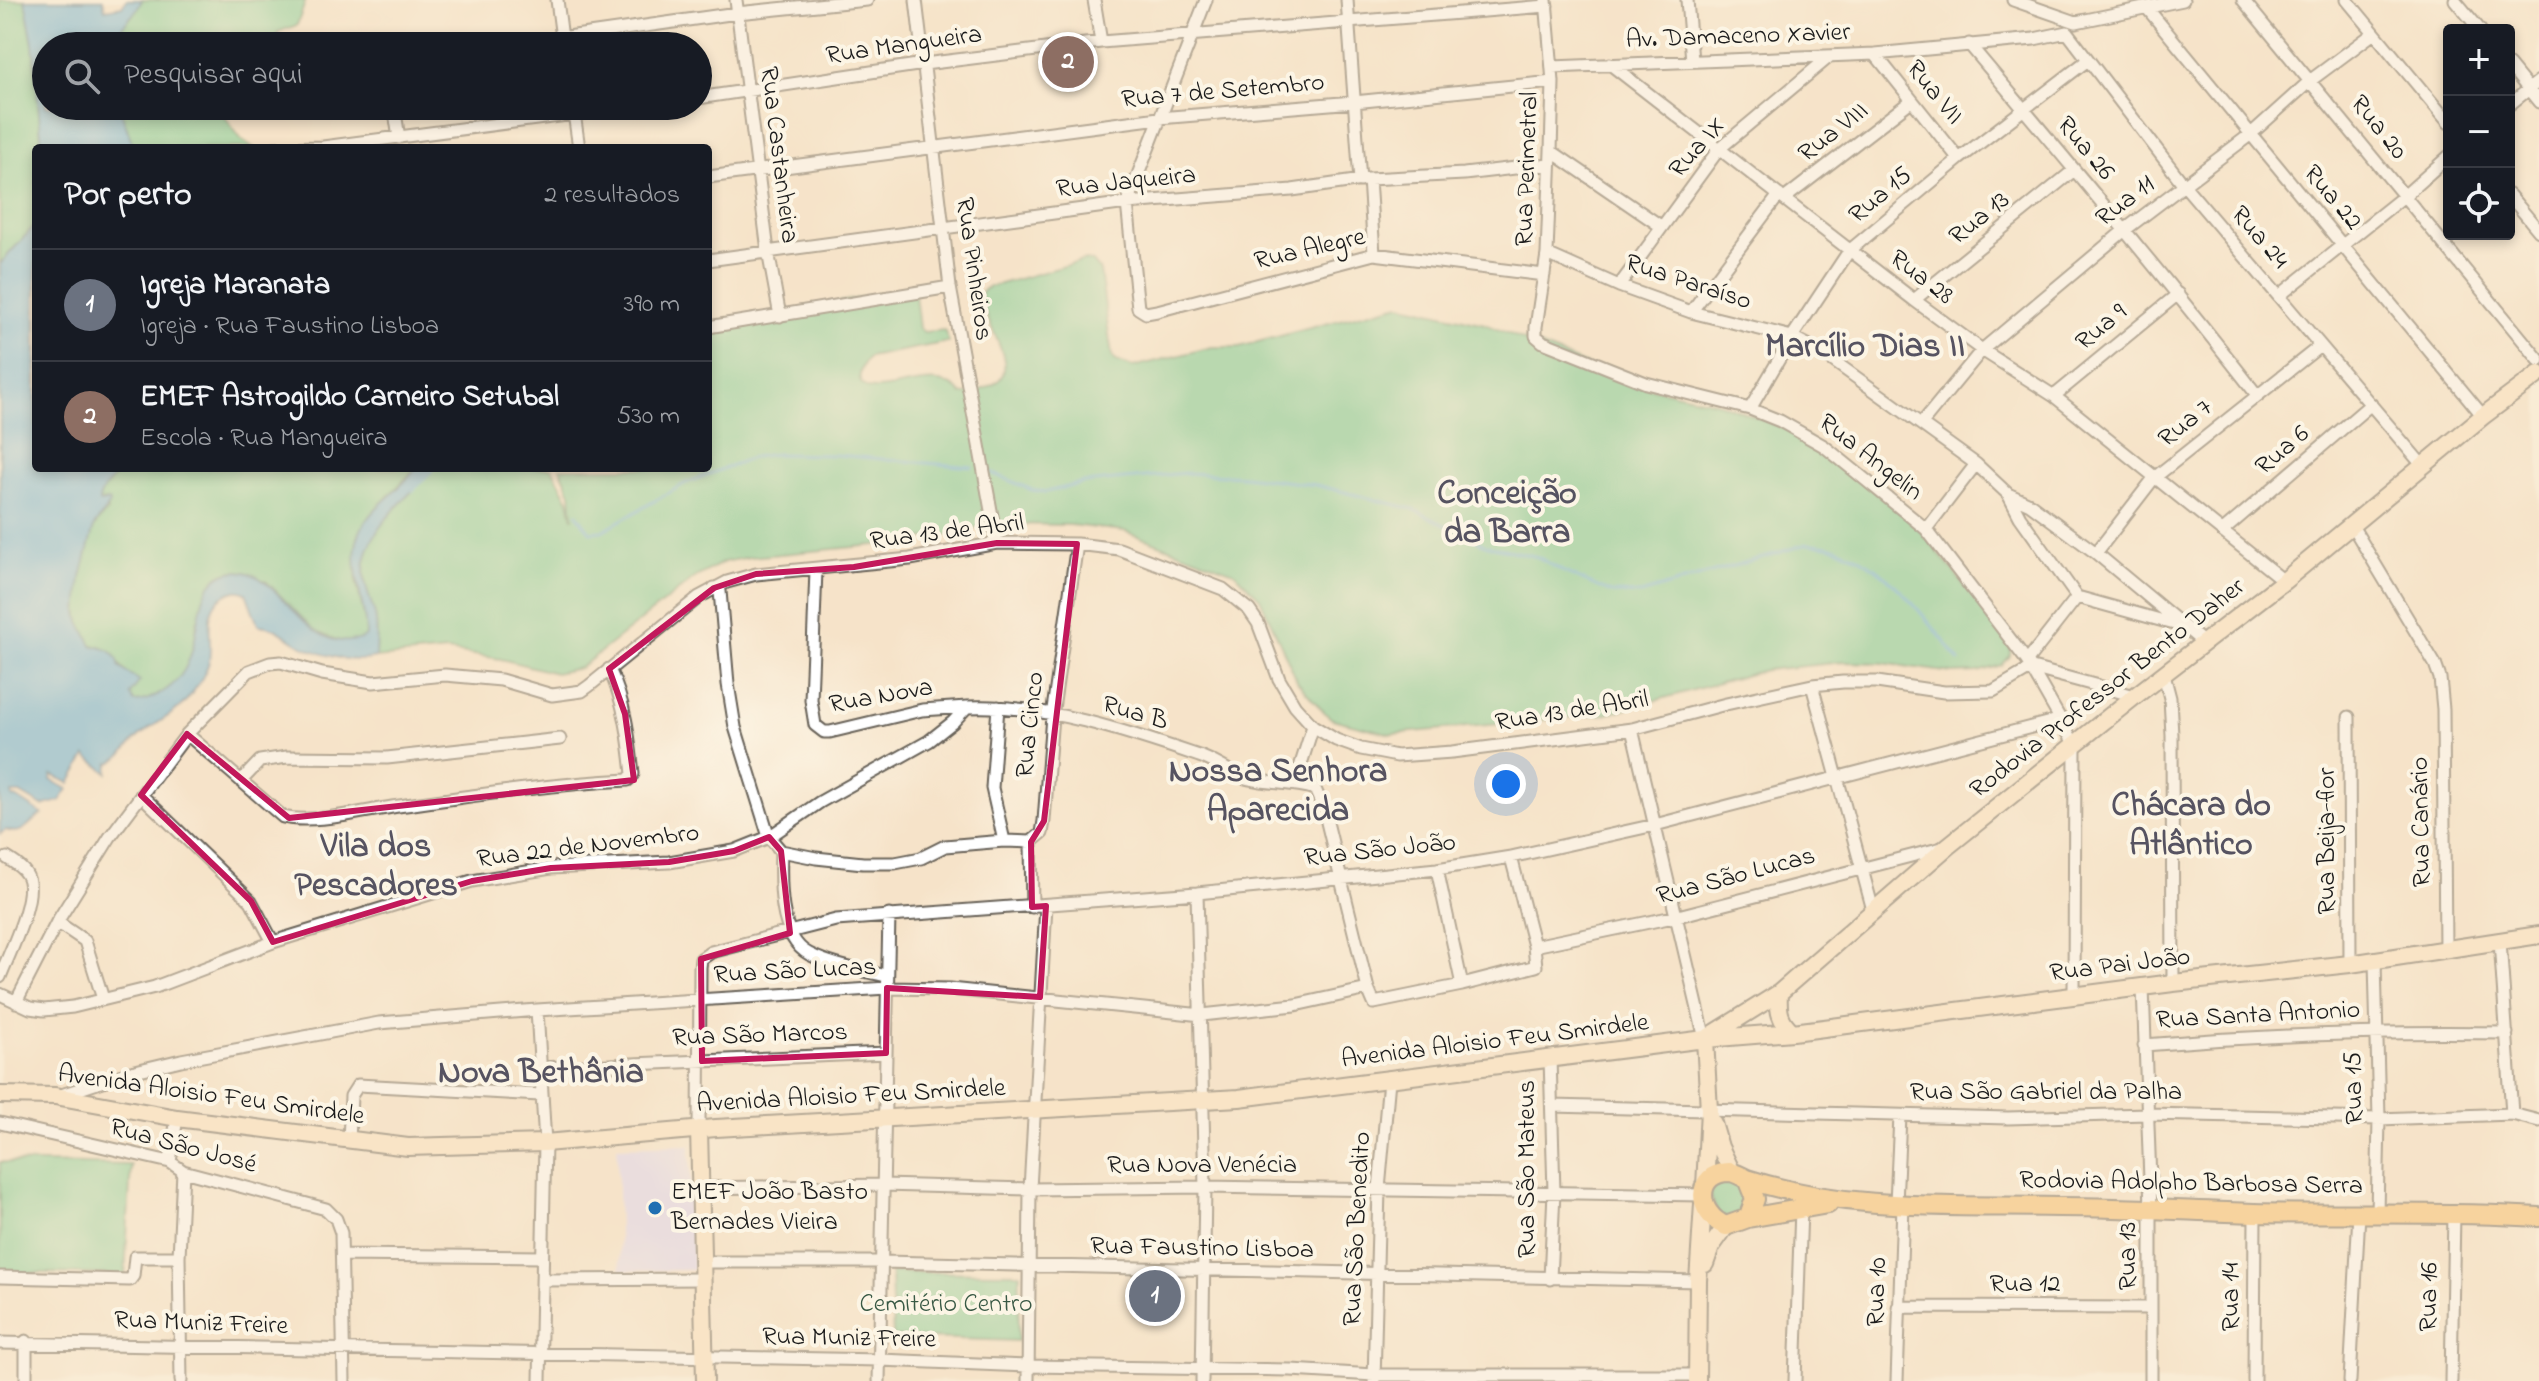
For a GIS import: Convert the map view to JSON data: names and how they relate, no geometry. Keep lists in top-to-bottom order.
{
  "streets": {
    "main road": ["Rodovia Adolpho Barbosa Serra"],
    "street": [
      "Av. Damaceno Xavier",
      "Rua Mangueira",
      "Rua 7 de Setembro",
      "Rua VII",
      "Rua 20",
      "Rua VIII",
      "Rua IX",
      "Rua 26",
      "Rua Castanheira",
      "Rua Perimetral",
      "Rua Jaqueira",
      "Rua 15",
      "Rua 22",
      "Rua 11",
      "Rua 13",
      "Rua 24",
      "Rua Alegre",
      "Rua Pinheiros",
      "Rua 28",
      "Rua Paraíso",
      "Rua 9",
      "Rua 7",
      "Rua 6",
      "Rua Angelin",
      "Rua 13 de Abril",
      "Rodovia Professor Bento Daher",
      "Rua Nova",
      "Rua B",
      "Rua Cinco",
      "Rua Canário",
      "Rua Beija-flor",
      "Rua 22 de Novembro",
      "Rua São João",
      "Rua São Lucas",
      "Rua Pai João",
      "Rua Santa Antonio",
      "Rua São Marcos",
      "Avenida Aloisio Feu Smirdele",
      "Rua São Gabriel da Palha",
      "Rua São José",
      "Rua Nova Venécia",
      "Rua São Mateus",
      "Rua São Benedito",
      "Rua Faustino Lisboa",
      "Rua 12",
      "Rua 10",
      "Rua 14",
      "Rua 16",
      "Rua Muniz Freire"
    ]
  },
  "crossings": [
    ["Av. Damaceno Xavier", "Rua VII"],
    ["Av. Damaceno Xavier", "Rua IX"],
    ["Av. Damaceno Xavier", "Rua 26"],
    ["Av. Damaceno Xavier", "Rua Perimetral"],
    ["Av. Damaceno Xavier", "Rua 24"],
    ["Av. Damaceno Xavier", "Rua 28"],
    ["Rua Mangueira", "Rua Castanheira"],
    ["Rua Mangueira", "Rua Perimetral"],
    ["Rua Mangueira", "Rua Pinheiros"],
    ["Rua 7 de Setembro", "Rua Castanheira"],
    ["Rua 7 de Setembro", "Rua Perimetral"],
    ["Rua 7 de Setembro", "Rua Pinheiros"],
    ["Rua VII", "Rua VIII"],
    ["Rua VII", "Rua 15"],
    ["Rua 20", "Rua 11"],
    ["Rua VIII", "Rua 28"],
    ["Rua VIII", "Rua Paraíso"],
    ["Rua IX", "Rua 28"],
    ["Rua IX", "Rua Paraíso"],
    ["Rua 26", "Rua 15"],
    ["Rua 26", "Rua 11"],
    ["Rua 26", "Rua 13"],
    ["Rua 26", "Rua 9"],
    ["Rua 26", "Rua 7"],
    ["Rua Castanheira", "Rua Jaqueira"],
    ["Rua Perimetral", "Rua Jaqueira"],
    ["Rua Perimetral", "Rua Alegre"],
    ["Rua Perimetral", "Rua Paraíso"],
    ["Rua Perimetral", "Rua Angelin"],
    ["Rua Jaqueira", "Rua Alegre"],
    ["Rua Jaqueira", "Rua Pinheiros"],
    ["Rua 15", "Rua 24"],
    ["Rua 15", "Rua 28"],
    ["Rua 15", "Rua Paraíso"],
    ["Rua 15", "Rua Angelin"],
    ["Rua 15", "Rua Pai João"],
    ["Rua 15", "Rua Santa Antonio"],
    ["Rua 15", "Rua São Gabriel da Palha"],
    ["Rua 15", "Rodovia Adolpho Barbosa Serra"],
    ["Rua 22", "Rua 11"],
    ["Rua 22", "Rodovia Professor Bento Daher"],
    ["Rua 11", "Rua 24"],
    ["Rua 11", "Rua 28"],
    ["Rua 11", "Rua Paraíso"],
    ["Rua 13", "Rua 28"],
    ["Rua 13", "Rua Pai João"],
    ["Rua 13", "Rua Santa Antonio"],
    ["Rua 13", "Rua São Gabriel da Palha"],
    ["Rua 13", "Rodovia Adolpho Barbosa Serra"],
    ["Rua 13", "Rua 12"],
    ["Rua 24", "Rua 7"],
    ["Rua 24", "Rua 6"],
    ["Rua 24", "Rodovia Professor Bento Daher"],
    ["Rua Pinheiros", "Rua 13 de Abril"],
    ["Rua 28", "Rua 9"],
    ["Rua 28", "Rua 7"],
    ["Rua 28", "Rua 6"],
    ["Rua 28", "Rodovia Professor Bento Daher"],
    ["Rua Paraíso", "Rua 7"],
    ["Rua Paraíso", "Rodovia Professor Bento Daher"],
    ["Rua Angelin", "Rua 13 de Abril"],
    ["Rua Angelin", "Rodovia Professor Bento Daher"],
    ["Rua Angelin", "Rua São João"],
    ["Rua 13 de Abril", "Rua Nova"],
    ["Rua 13 de Abril", "Rua Cinco"],
    ["Rua 13 de Abril", "Rua 22 de Novembro"],
    ["Rodovia Professor Bento Daher", "Rua Canário"],
    ["Rodovia Professor Bento Daher", "Rua São Lucas"],
    ["Rodovia Professor Bento Daher", "Rua Pai João"],
    ["Rodovia Professor Bento Daher", "Avenida Aloisio Feu Smirdele"],
    ["Rua Nova", "Rua B"],
    ["Rua B", "Rua Cinco"],
    ["Rua Cinco", "Rua São João"],
    ["Rua Canário", "Rua Pai João"],
    ["Rua Beija-flor", "Rua Pai João"],
    ["Rua São João", "Rua São Lucas"],
    ["Rua São Lucas", "Avenida Aloisio Feu Smirdele"],
    ["Rua Pai João", "Avenida Aloisio Feu Smirdele"],
    ["Avenida Aloisio Feu Smirdele", "Rua São Mateus"],
    ["Avenida Aloisio Feu Smirdele", "Rua São Benedito"],
    ["Rua São Gabriel da Palha", "Rua São Mateus"],
    ["Rua São Gabriel da Palha", "Rua 10"],
    ["Rua Nova Venécia", "Rua São Mateus"],
    ["Rua Nova Venécia", "Rodovia Adolpho Barbosa Serra"],
    ["Rua Nova Venécia", "Rua São Benedito"],
    ["Rua São Mateus", "Rua Faustino Lisboa"],
    ["Rodovia Adolpho Barbosa Serra", "Rua 10"],
    ["Rodovia Adolpho Barbosa Serra", "Rua 14"],
    ["Rodovia Adolpho Barbosa Serra", "Rua 16"],
    ["Rua São Benedito", "Rua Faustino Lisboa"],
    ["Rua São Benedito", "Rua Muniz Freire"],
    ["Rua 12", "Rua 10"]
  ],
  "districts": [
    "Marcílio Dias II",
    "Conceição da Barra",
    "Nossa Senhora Aparecida",
    "Chácara do Atlântico",
    "Vila dos Pescadores",
    "Nova Bethânia"
  ],
  "parks": ["Cemitério Centro"],
  "places": ["EMEF João Basto Bernades Vieira"],
  "page": {
    "map_buttons": ["+", "−"],
    "pins": ["2", "1"],
    "search": "Pesquisar aqui",
    "heading": ["Por perto", "2 resultados"],
    "list": [
      {
        "mark": "1",
        "name": "Igreja Maranata",
        "note": "Igreja · Rua Faustino Lisboa",
        "value": "390 m"
      },
      {
        "mark": "2",
        "name": "EMEF Astrogildo Carneiro Setubal",
        "note": "Escola · Rua Mangueira",
        "value": "530 m"
      }
    ]
  }
}
